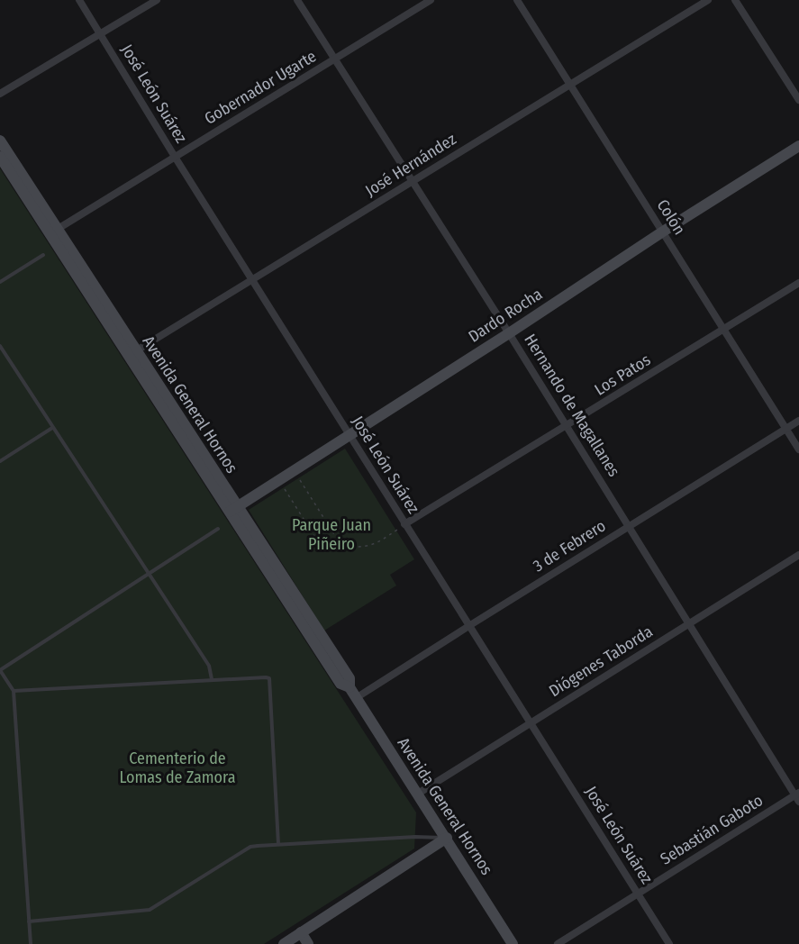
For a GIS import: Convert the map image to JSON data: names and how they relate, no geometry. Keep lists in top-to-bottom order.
{
  "streets": {
    "main road": ["Dardo Rocha", "Avenida General Hornos"],
    "street": [
      "Gobernador Ugarte",
      "José León Suárez",
      "José Hernández",
      "Colón",
      "Los Patos",
      "Hernando de Magallanes",
      "3 de Febrero",
      "Diógenes Taborda",
      "Sebastián Gaboto"
    ]
  },
  "crossings": [
    ["Gobernador Ugarte", "José León Suárez"],
    ["Gobernador Ugarte", "Avenida General Hornos"],
    ["Gobernador Ugarte", "Hernando de Magallanes"],
    ["José León Suárez", "José Hernández"],
    ["José León Suárez", "Dardo Rocha"],
    ["José León Suárez", "Los Patos"],
    ["José León Suárez", "3 de Febrero"],
    ["José León Suárez", "Diógenes Taborda"],
    ["José León Suárez", "Sebastián Gaboto"],
    ["José Hernández", "Colón"],
    ["José Hernández", "Avenida General Hornos"],
    ["José Hernández", "Hernando de Magallanes"],
    ["Colón", "Dardo Rocha"],
    ["Colón", "Los Patos"],
    ["Colón", "3 de Febrero"],
    ["Dardo Rocha", "Avenida General Hornos"],
    ["Dardo Rocha", "Hernando de Magallanes"],
    ["Los Patos", "Hernando de Magallanes"],
    ["Avenida General Hornos", "3 de Febrero"],
    ["Avenida General Hornos", "Diógenes Taborda"],
    ["Hernando de Magallanes", "3 de Febrero"],
    ["Hernando de Magallanes", "Diógenes Taborda"],
    ["Hernando de Magallanes", "Sebastián Gaboto"]
  ],
  "parks": ["Parque Juan Piñeiro", "Cementerio de Lomas de Zamora"]
}
